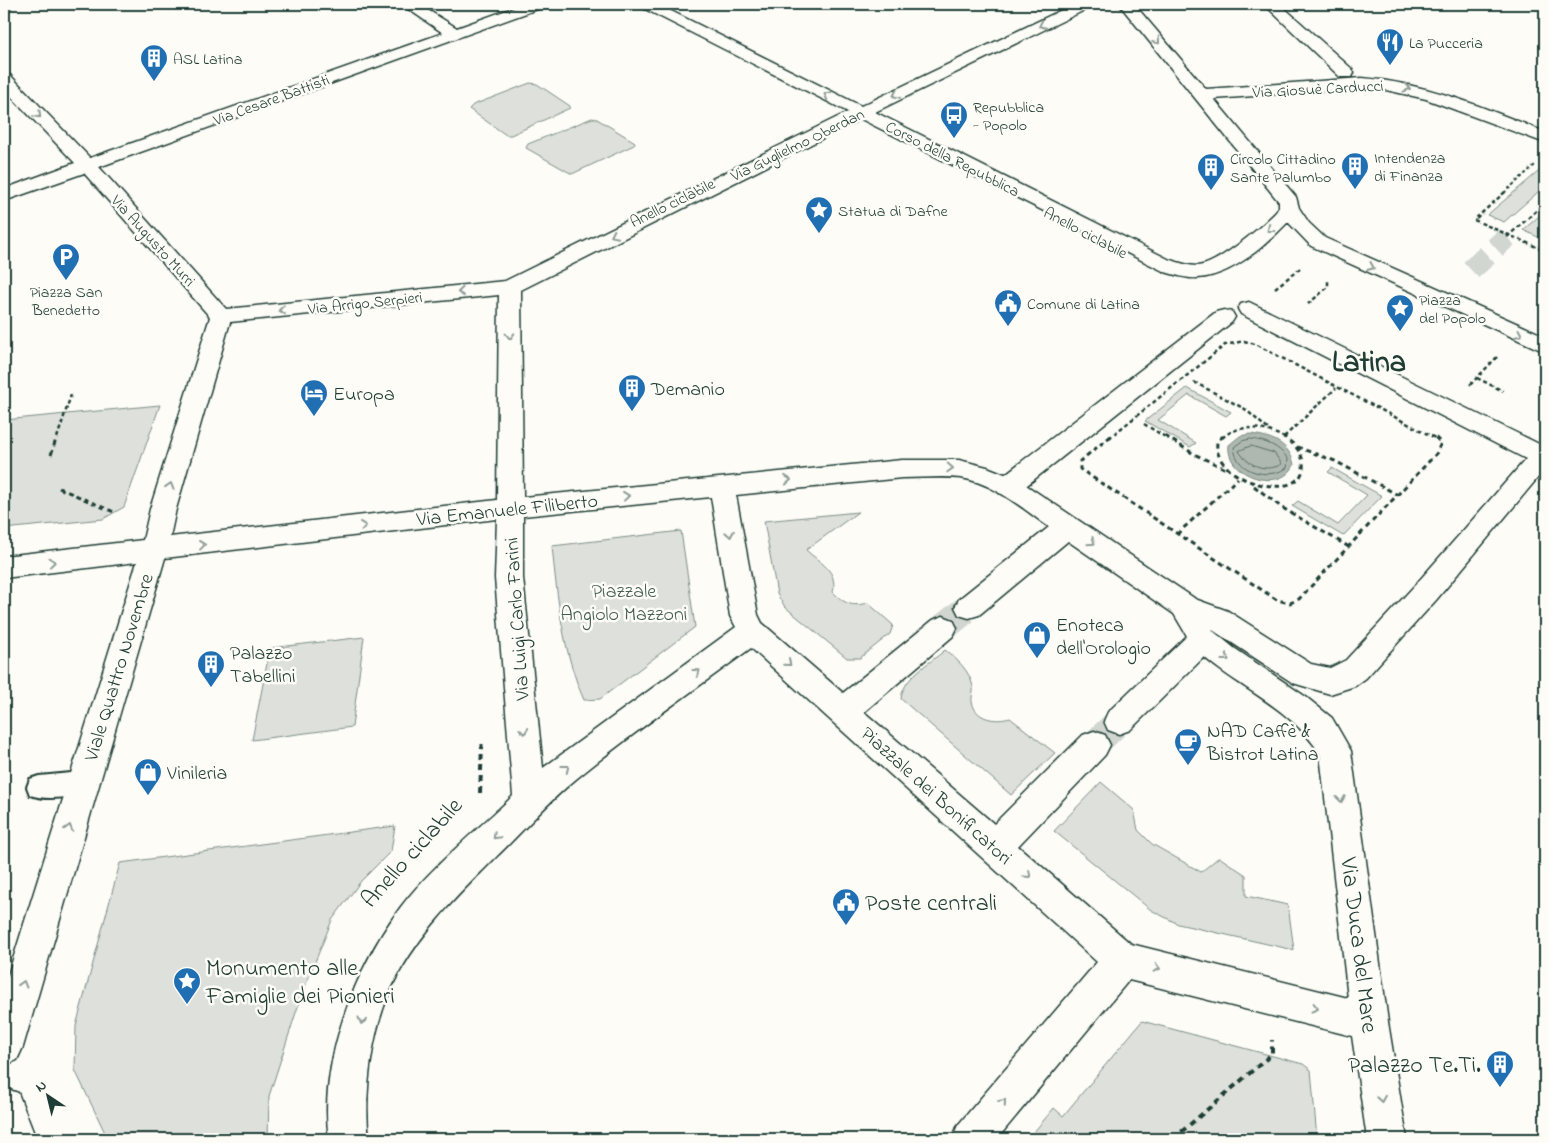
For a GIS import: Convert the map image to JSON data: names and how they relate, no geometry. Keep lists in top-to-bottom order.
{
  "streets": {
    "street": [
      "Via Giosuè Carducci",
      "Via Cesare Battisti",
      "Via Guglielmo Oberdan",
      "Corso della Repubblica",
      "Via Augusto Murri",
      "Via Arrigo Serpieri",
      "Via Emanuele Filiberto",
      "Via Luigi Carlo Farini",
      "Viale Quattro Novembre",
      "Piazzale dei Bonificatori",
      "Via Duca del Mare"
    ],
    "path": ["Anello ciclabile"]
  },
  "crossings": [
    ["Via Cesare Battisti", "Via Augusto Murri"],
    ["Via Guglielmo Oberdan", "Corso della Repubblica"],
    ["Via Guglielmo Oberdan", "Via Arrigo Serpieri"],
    ["Via Guglielmo Oberdan", "Via Luigi Carlo Farini"],
    ["Via Augusto Murri", "Via Arrigo Serpieri"],
    ["Via Augusto Murri", "Viale Quattro Novembre"],
    ["Via Arrigo Serpieri", "Via Luigi Carlo Farini"],
    ["Via Arrigo Serpieri", "Viale Quattro Novembre"],
    ["Via Emanuele Filiberto", "Via Luigi Carlo Farini"],
    ["Via Emanuele Filiberto", "Viale Quattro Novembre"],
    ["Piazzale dei Bonificatori", "Via Duca del Mare"]
  ],
  "one_way": [
    "Via Guglielmo Oberdan",
    "Via Augusto Murri",
    "Via Arrigo Serpieri",
    "Via Emanuele Filiberto",
    "Via Luigi Carlo Farini",
    "Viale Quattro Novembre",
    "Piazzale dei Bonificatori",
    "Via Duca del Mare"
  ],
  "districts": ["Latina"],
  "parks": ["Piazzale Angiolo Mazzoni"],
  "places": {
    "restaurant": ["La Pucceria"],
    "building": [
      "ASL Latina",
      "Intendenza di Finanza",
      "Circolo Cittadino Sante Palumbo",
      "Demanio",
      "Palazzo Tabellini",
      "Palazzo Te.Ti."
    ],
    "bus stop": ["Repubblica - Popolo"],
    "place": ["Statua di Dafne", "Piazza del Popolo", "Monumento alle Famiglie dei Pionieri"],
    "parking": ["Piazza San Benedetto"],
    "public building": ["Comune di Latina", "Poste centrali"],
    "hotel": ["Europa"],
    "shop": ["Enoteca dell'Orologio", "Vinileria"],
    "cafe": ["NAD Caffè & Bistrot Latina"]
  },
  "north": "top left"
}
